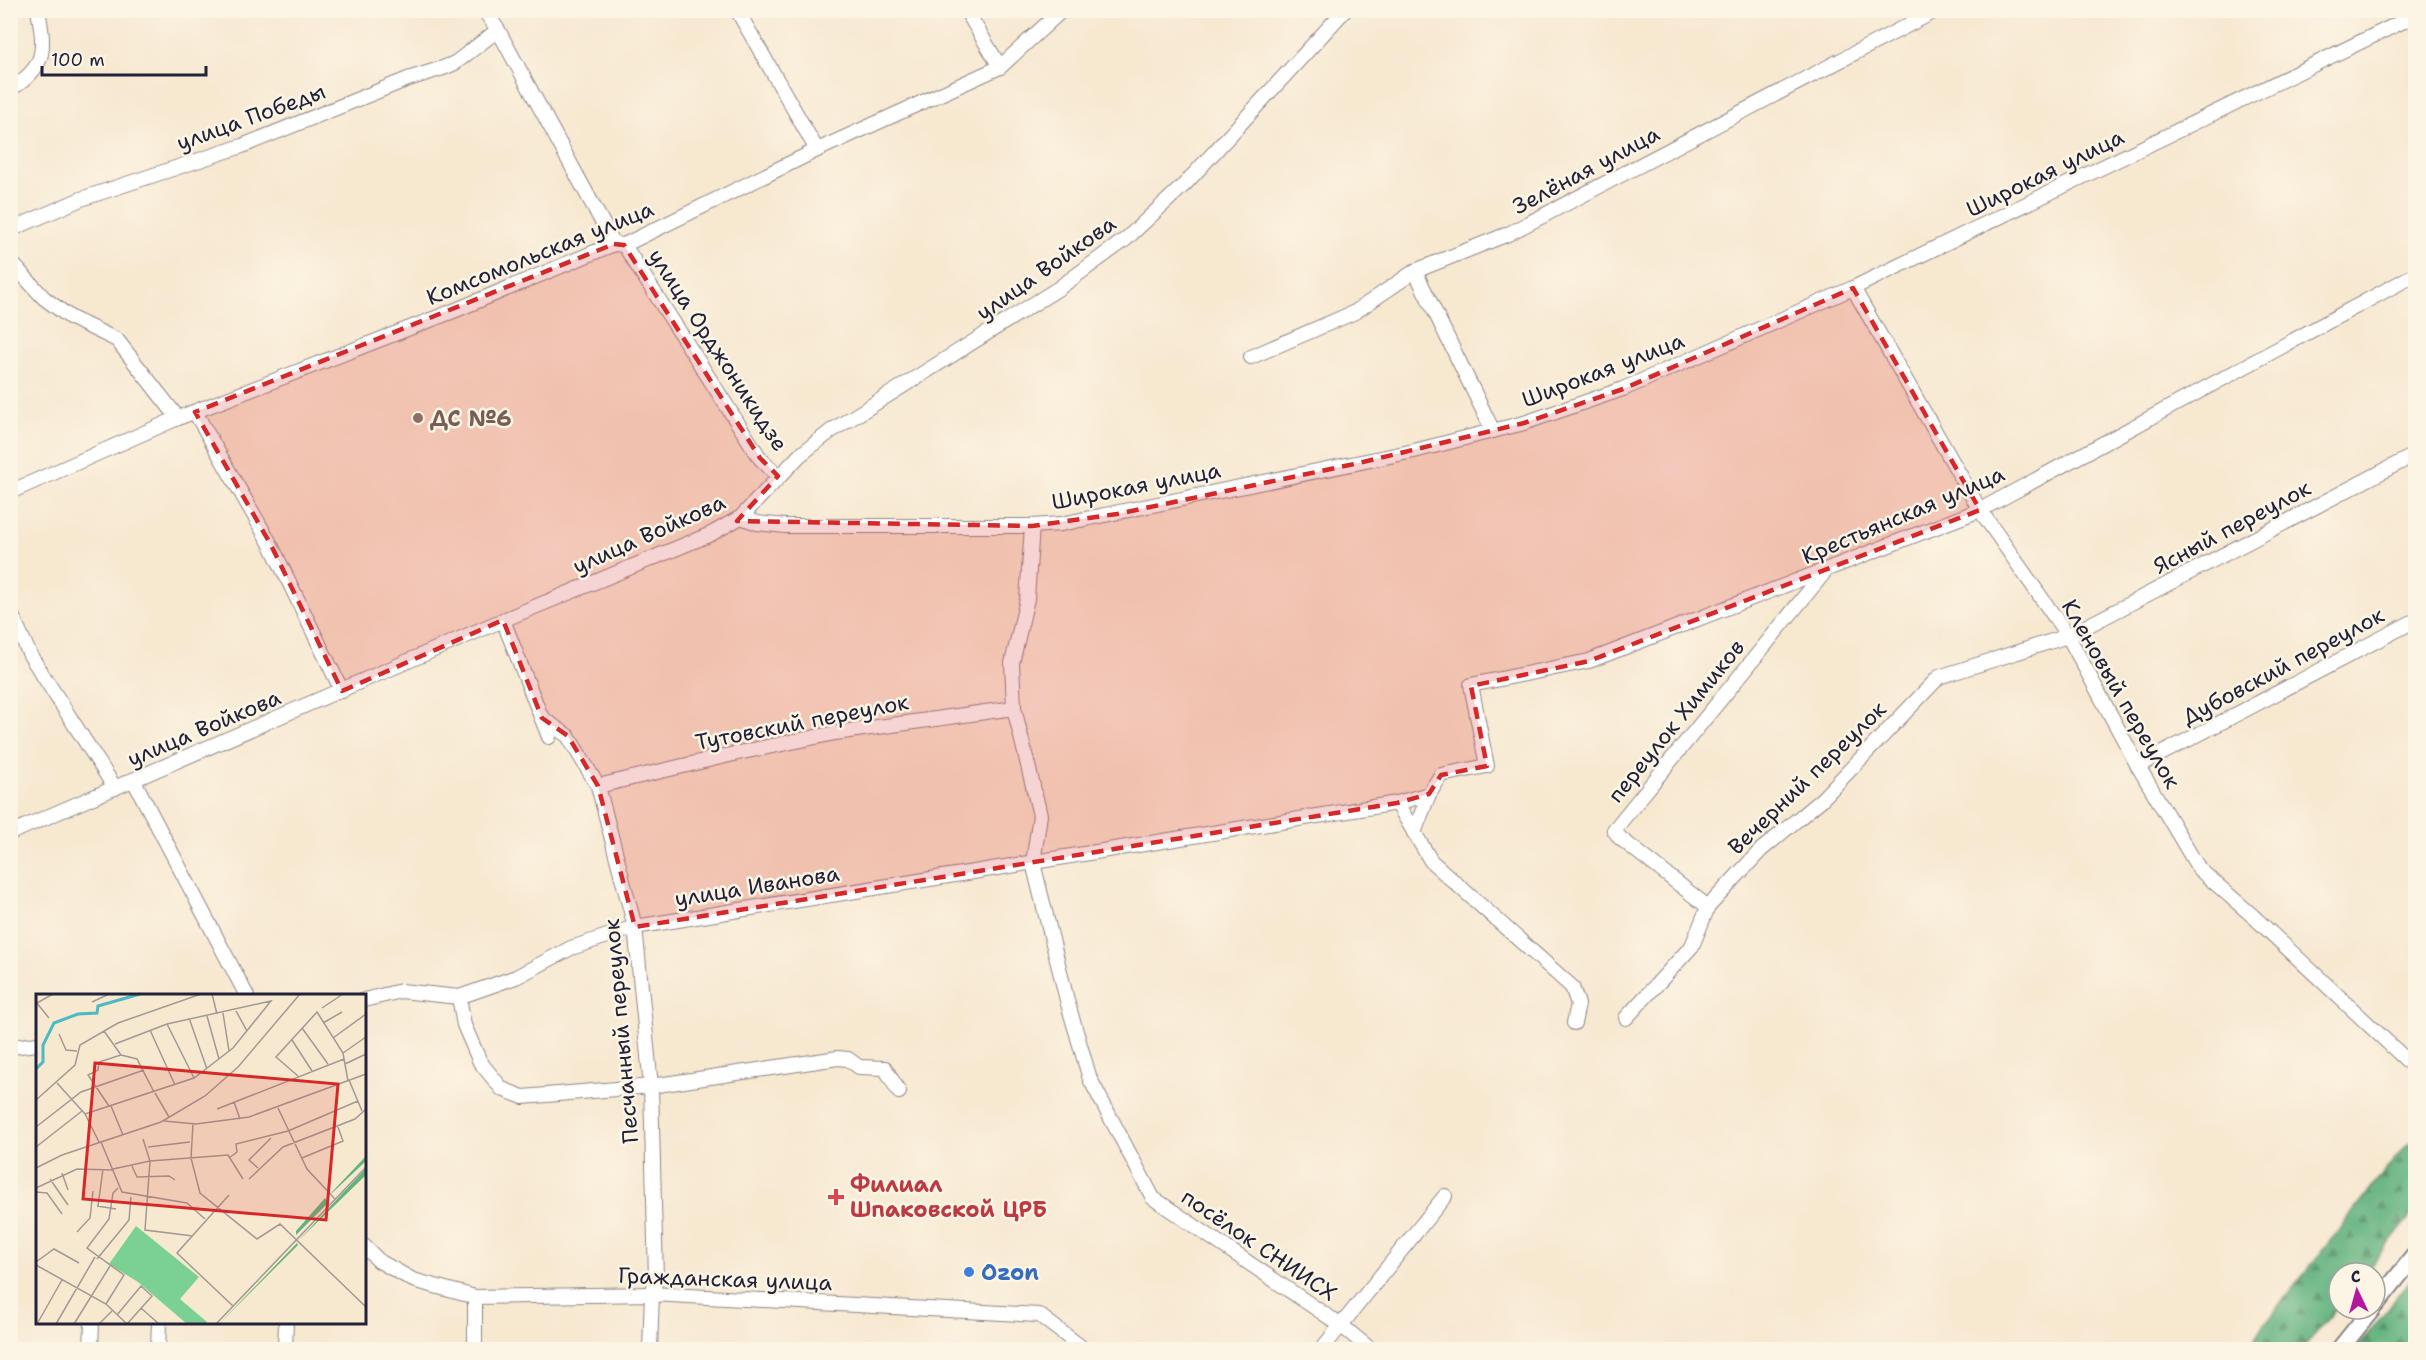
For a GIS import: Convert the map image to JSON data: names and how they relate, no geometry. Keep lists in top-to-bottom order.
{
  "streets": {
    "street": [
      "улица Победы",
      "Зелёная улица",
      "Широкая улица",
      "Комсомольская улица",
      "улица Войкова",
      "улица Орджоникидзе",
      "Крестьянская улица",
      "Ясный переулок",
      "Дубовский переулок",
      "Кленовый переулок",
      "переулок Химиков",
      "Тутовский переулок",
      "Вечерний переулок",
      "улица Иванова",
      "Песчанный переулок",
      "посёлок СНИИСХ",
      "Гражданская улица"
    ]
  },
  "crossings": [
    ["улица Победы", "улица Орджоникидзе"],
    ["Широкая улица", "улица Войкова"],
    ["Широкая улица", "Кленовый переулок"],
    ["Комсомольская улица", "улица Орджоникидзе"],
    ["улица Войкова", "улица Орджоникидзе"],
    ["Крестьянская улица", "Кленовый переулок"],
    ["Крестьянская улица", "переулок Химиков"],
    ["Крестьянская улица", "улица Иванова"],
    ["Ясный переулок", "Кленовый переулок"],
    ["Ясный переулок", "Вечерний переулок"],
    ["Дубовский переулок", "Кленовый переулок"],
    ["Кленовый переулок", "Вечерний переулок"],
    ["переулок Химиков", "Вечерний переулок"],
    ["Тутовский переулок", "Песчанный переулок"],
    ["улица Иванова", "Песчанный переулок"],
    ["улица Иванова", "посёлок СНИИСХ"],
    ["Песчанный переулок", "Гражданская улица"]
  ],
  "places": {
    "other": ["ДС №6", "Ozon"],
    "health": ["Филиал Шпаковской ЦРБ"]
  },
  "scale_bar": "100 m",
  "north": "top"
}
